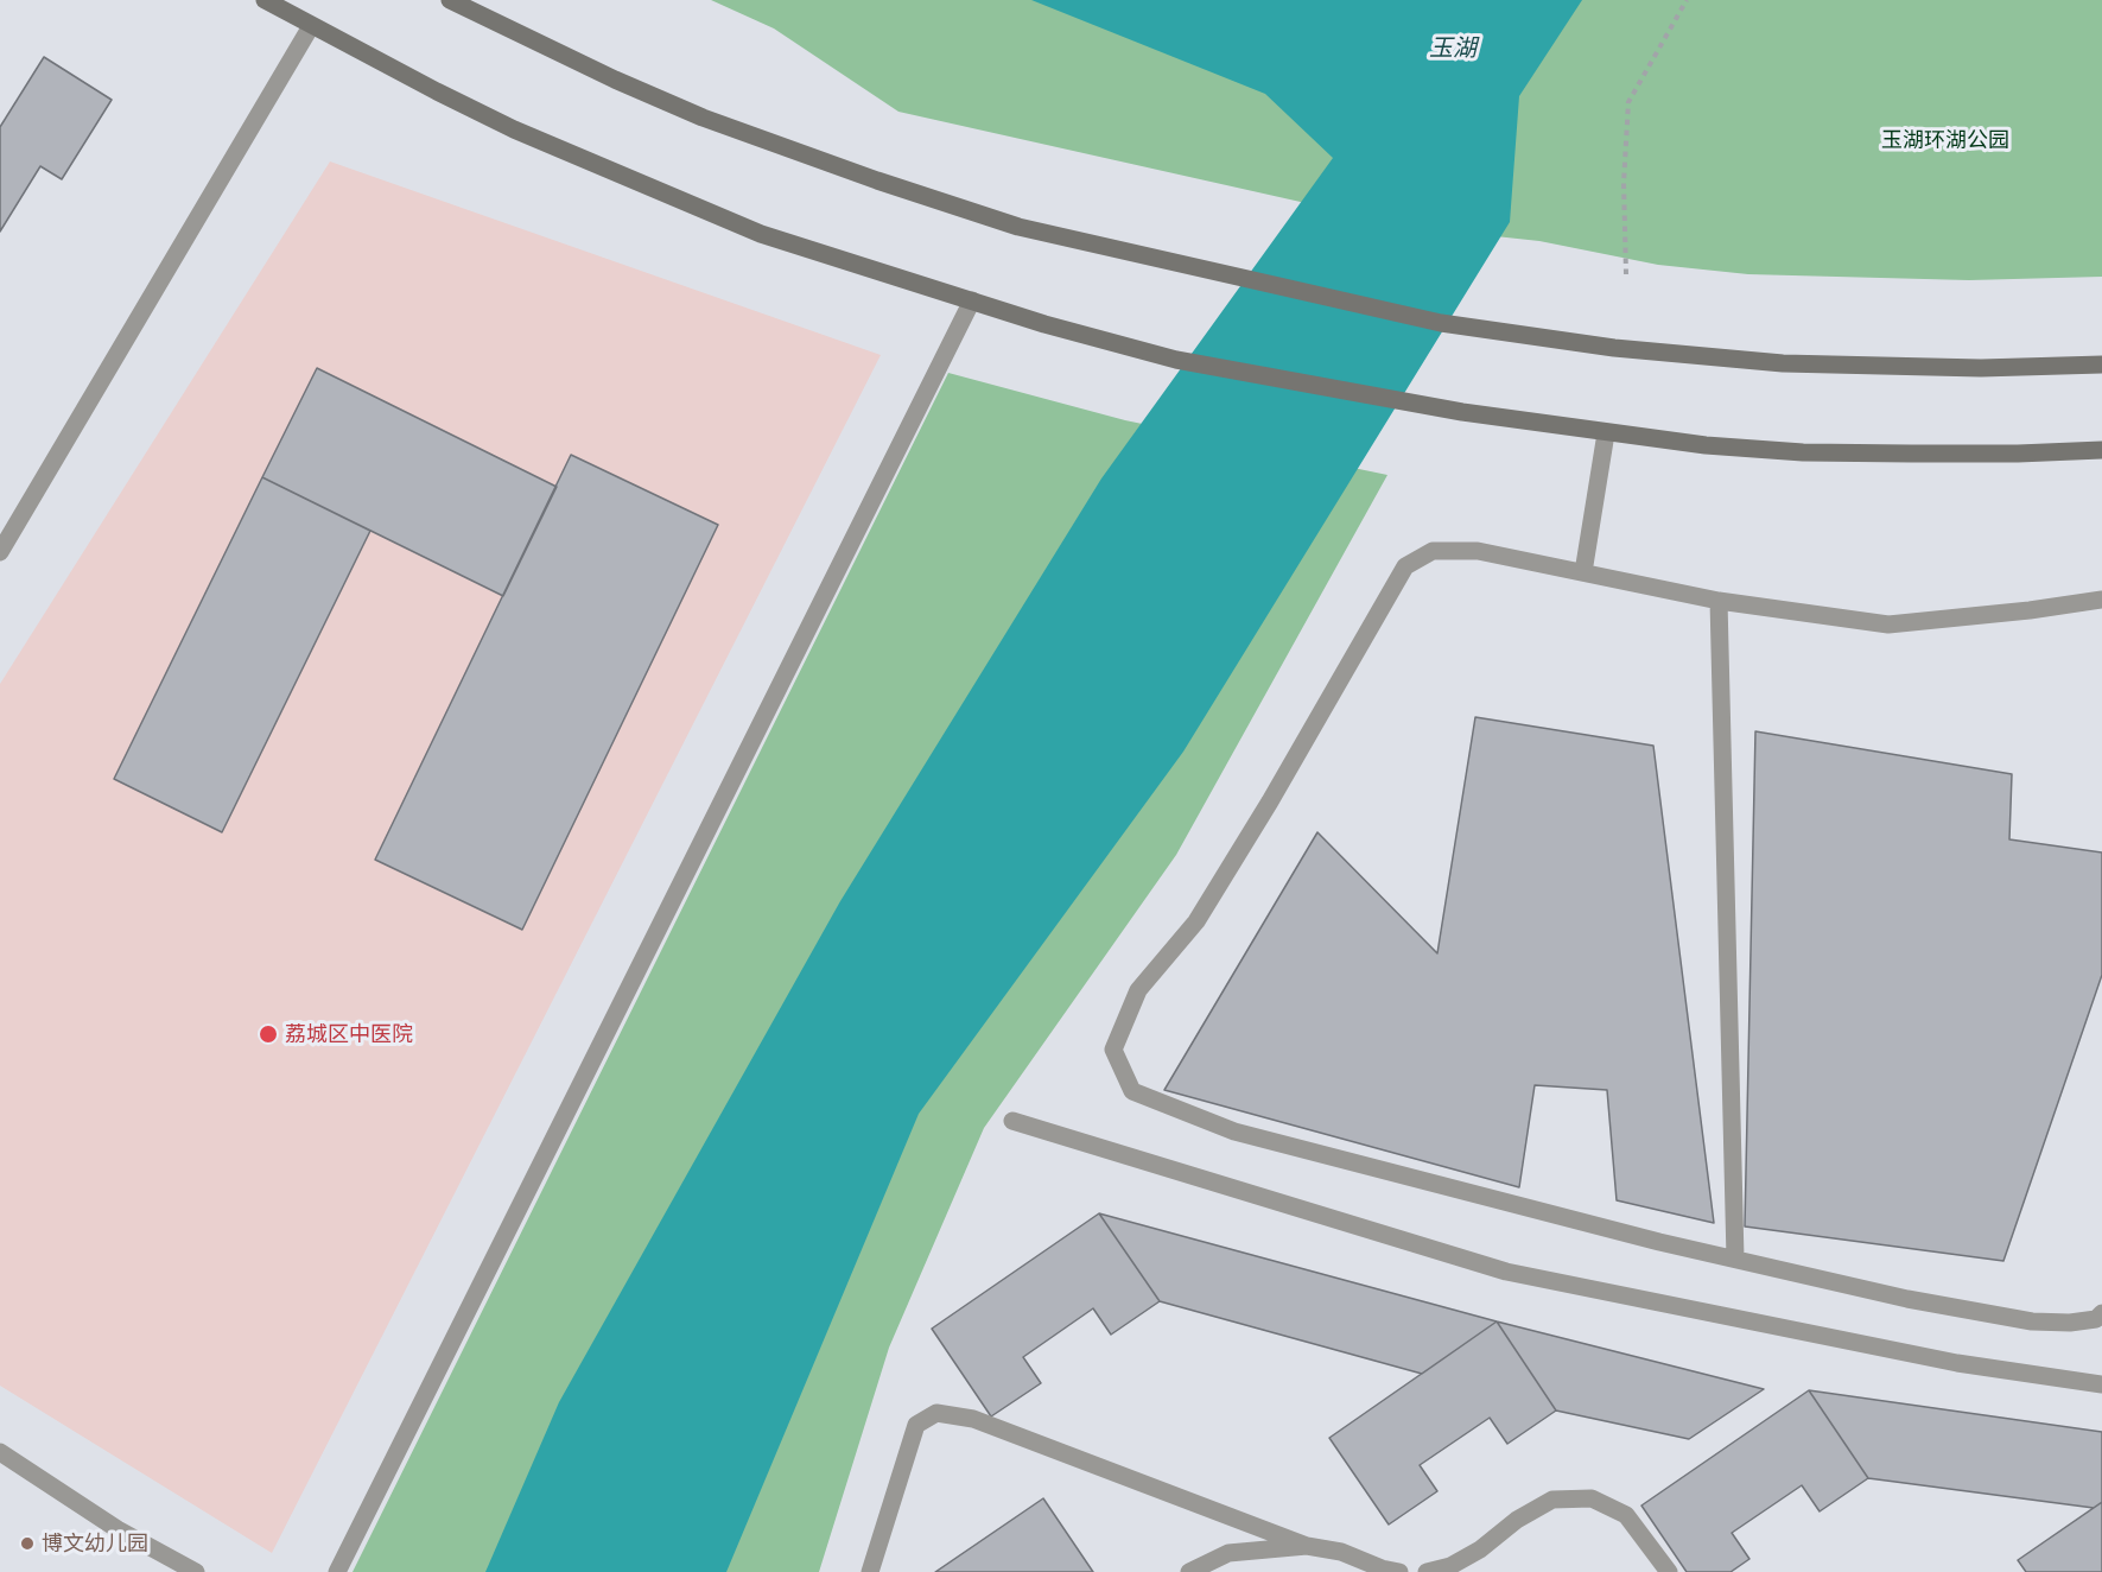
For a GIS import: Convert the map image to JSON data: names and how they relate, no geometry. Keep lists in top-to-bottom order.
{
  "water": ["玉湖"],
  "parks": ["玉湖环湖公园"],
  "places": ["荔城区中医院", "博文幼儿园"]
}
